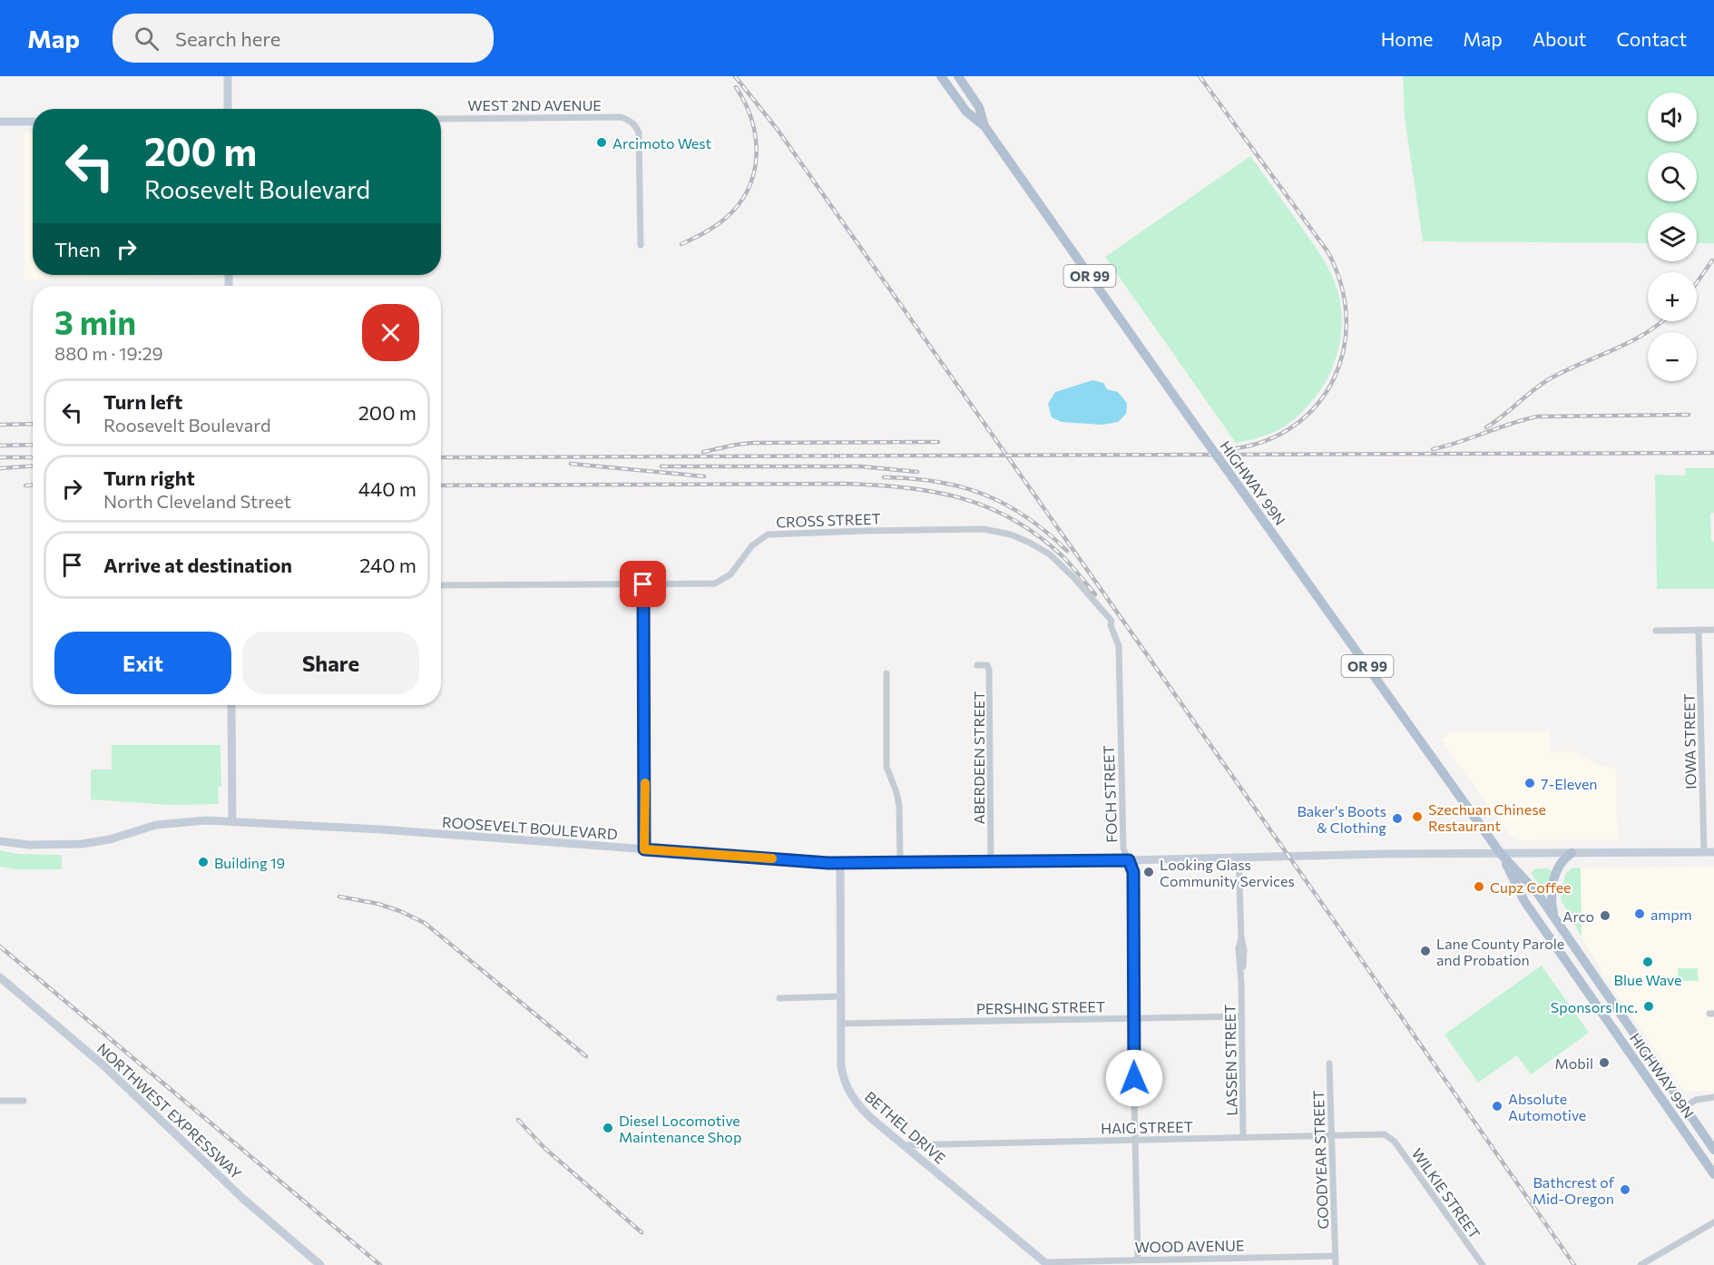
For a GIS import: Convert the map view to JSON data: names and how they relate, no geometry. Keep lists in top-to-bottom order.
{
  "streets": {
    "main road": [
      "OR 99",
      "HIGHWAY 99N",
      "ROOSEVELT BOULEVARD",
      "NORTHWEST EXPRESSWAY",
      "BETHEL DRIVE"
    ],
    "street": [
      "WEST 2ND AVENUE",
      "CROSS STREET",
      "IOWA STREET",
      "ABERDEEN STREET",
      "FOCH STREET",
      "PERSHING STREET",
      "LASSEN STREET",
      "HAIG STREET",
      "GOODYEAR STREET",
      "WILKIE STREET",
      "WOOD AVENUE"
    ]
  },
  "crossings": [
    ["OR 99", "HIGHWAY 99N"],
    ["HIGHWAY 99N", "ROOSEVELT BOULEVARD"],
    ["CROSS STREET", "FOCH STREET"],
    ["IOWA STREET", "ROOSEVELT BOULEVARD"],
    ["ABERDEEN STREET", "ROOSEVELT BOULEVARD"],
    ["FOCH STREET", "ROOSEVELT BOULEVARD"],
    ["FOCH STREET", "PERSHING STREET"],
    ["FOCH STREET", "HAIG STREET"],
    ["FOCH STREET", "WOOD AVENUE"],
    ["ROOSEVELT BOULEVARD", "LASSEN STREET"],
    ["ROOSEVELT BOULEVARD", "BETHEL DRIVE"],
    ["PERSHING STREET", "LASSEN STREET"],
    ["PERSHING STREET", "BETHEL DRIVE"],
    ["LASSEN STREET", "HAIG STREET"],
    ["BETHEL DRIVE", "HAIG STREET"],
    ["BETHEL DRIVE", "WOOD AVENUE"],
    ["HAIG STREET", "GOODYEAR STREET"],
    ["HAIG STREET", "WILKIE STREET"],
    ["GOODYEAR STREET", "WOOD AVENUE"]
  ],
  "places": [
    "Arcimoto West",
    "7-Eleven",
    "Szechuan Chinese Restaurant",
    "Baker's Boots & Clothing",
    "Building 19",
    "Looking Glass Community Services",
    "Cupz Coffee",
    "ampm",
    "Arco",
    "Lane County Parole and Probation",
    "Blue Wave",
    "Sponsors Inc.",
    "Mobil",
    "Absolute Automotive",
    "Diesel Locomotive Maintenance Shop",
    "Bathcrest of Mid-Oregon"
  ],
  "page": {
    "header": "Map",
    "search": "Search here",
    "nav": [
      "Home",
      "Map",
      "About",
      "Contact"
    ],
    "map_buttons": ["+", "−"],
    "turn": ["200 m", "Roosevelt Boulevard"],
    "then": "Then",
    "heading": ["3 min", "880 m · 19:29"],
    "list": [
      {
        "name": "Turn left",
        "note": "Roosevelt Boulevard",
        "value": "200 m"
      },
      {
        "name": "Turn right",
        "note": "North Cleveland Street",
        "value": "440 m"
      },
      {
        "name": "Arrive at destination",
        "value": "240 m"
      }
    ],
    "buttons": ["Exit", "Share"]
  }
}
